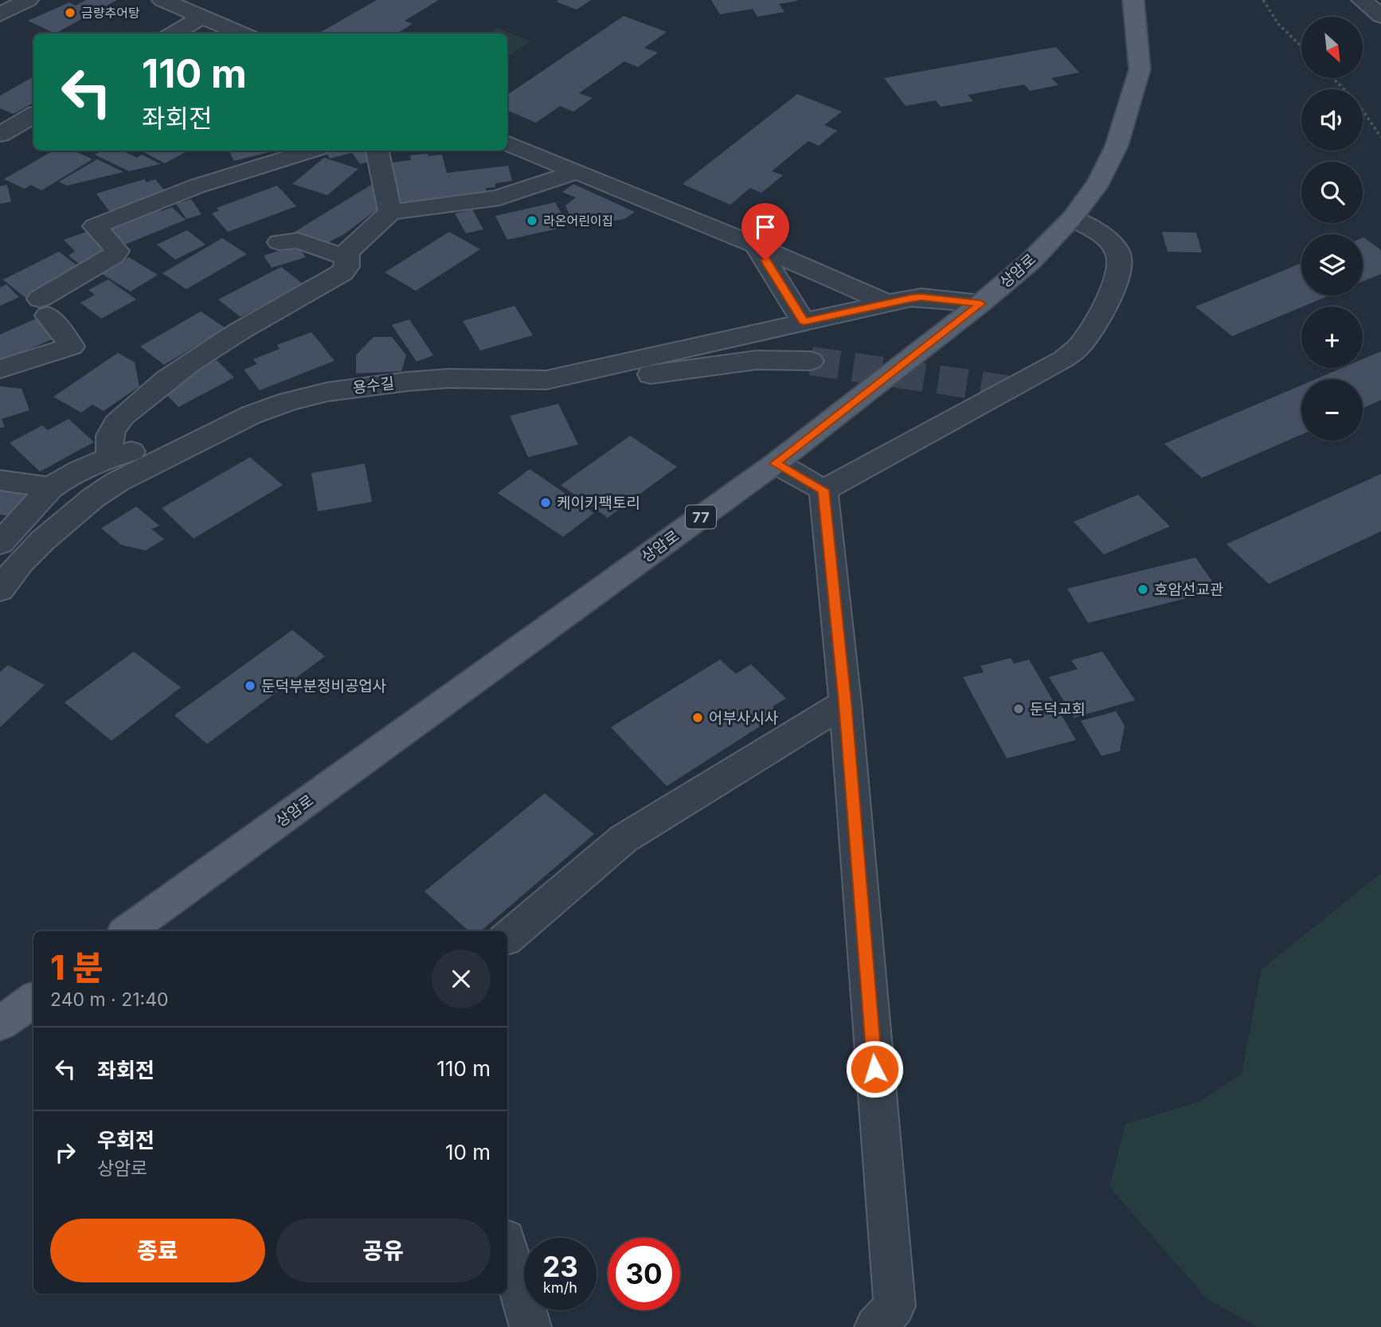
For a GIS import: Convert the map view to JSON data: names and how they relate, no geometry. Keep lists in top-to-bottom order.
{
  "streets": {
    "main road": ["상암로", "77"],
    "street": ["용수길"]
  },
  "crossings": [
    ["상암로", "용수길"]
  ],
  "places": [
    "금량추어탕",
    "라온어린이집",
    "케이키팩토리",
    "호암선교관",
    "둔덕부분정비공업사",
    "둔덕교회",
    "어부사시사"
  ],
  "north": "bottom right",
  "page": {
    "map_buttons": ["+", "−"],
    "turn": ["110 m", "좌회전"],
    "heading": ["1 분", "240 m · 21:40"],
    "list": [
      {
        "name": "좌회전",
        "value": "110 m"
      },
      {
        "name": "우회전",
        "note": "상암로",
        "value": "10 m"
      }
    ],
    "buttons": ["종료", "공유"],
    "speed": "23 km/h",
    "limit": "30"
  }
}
